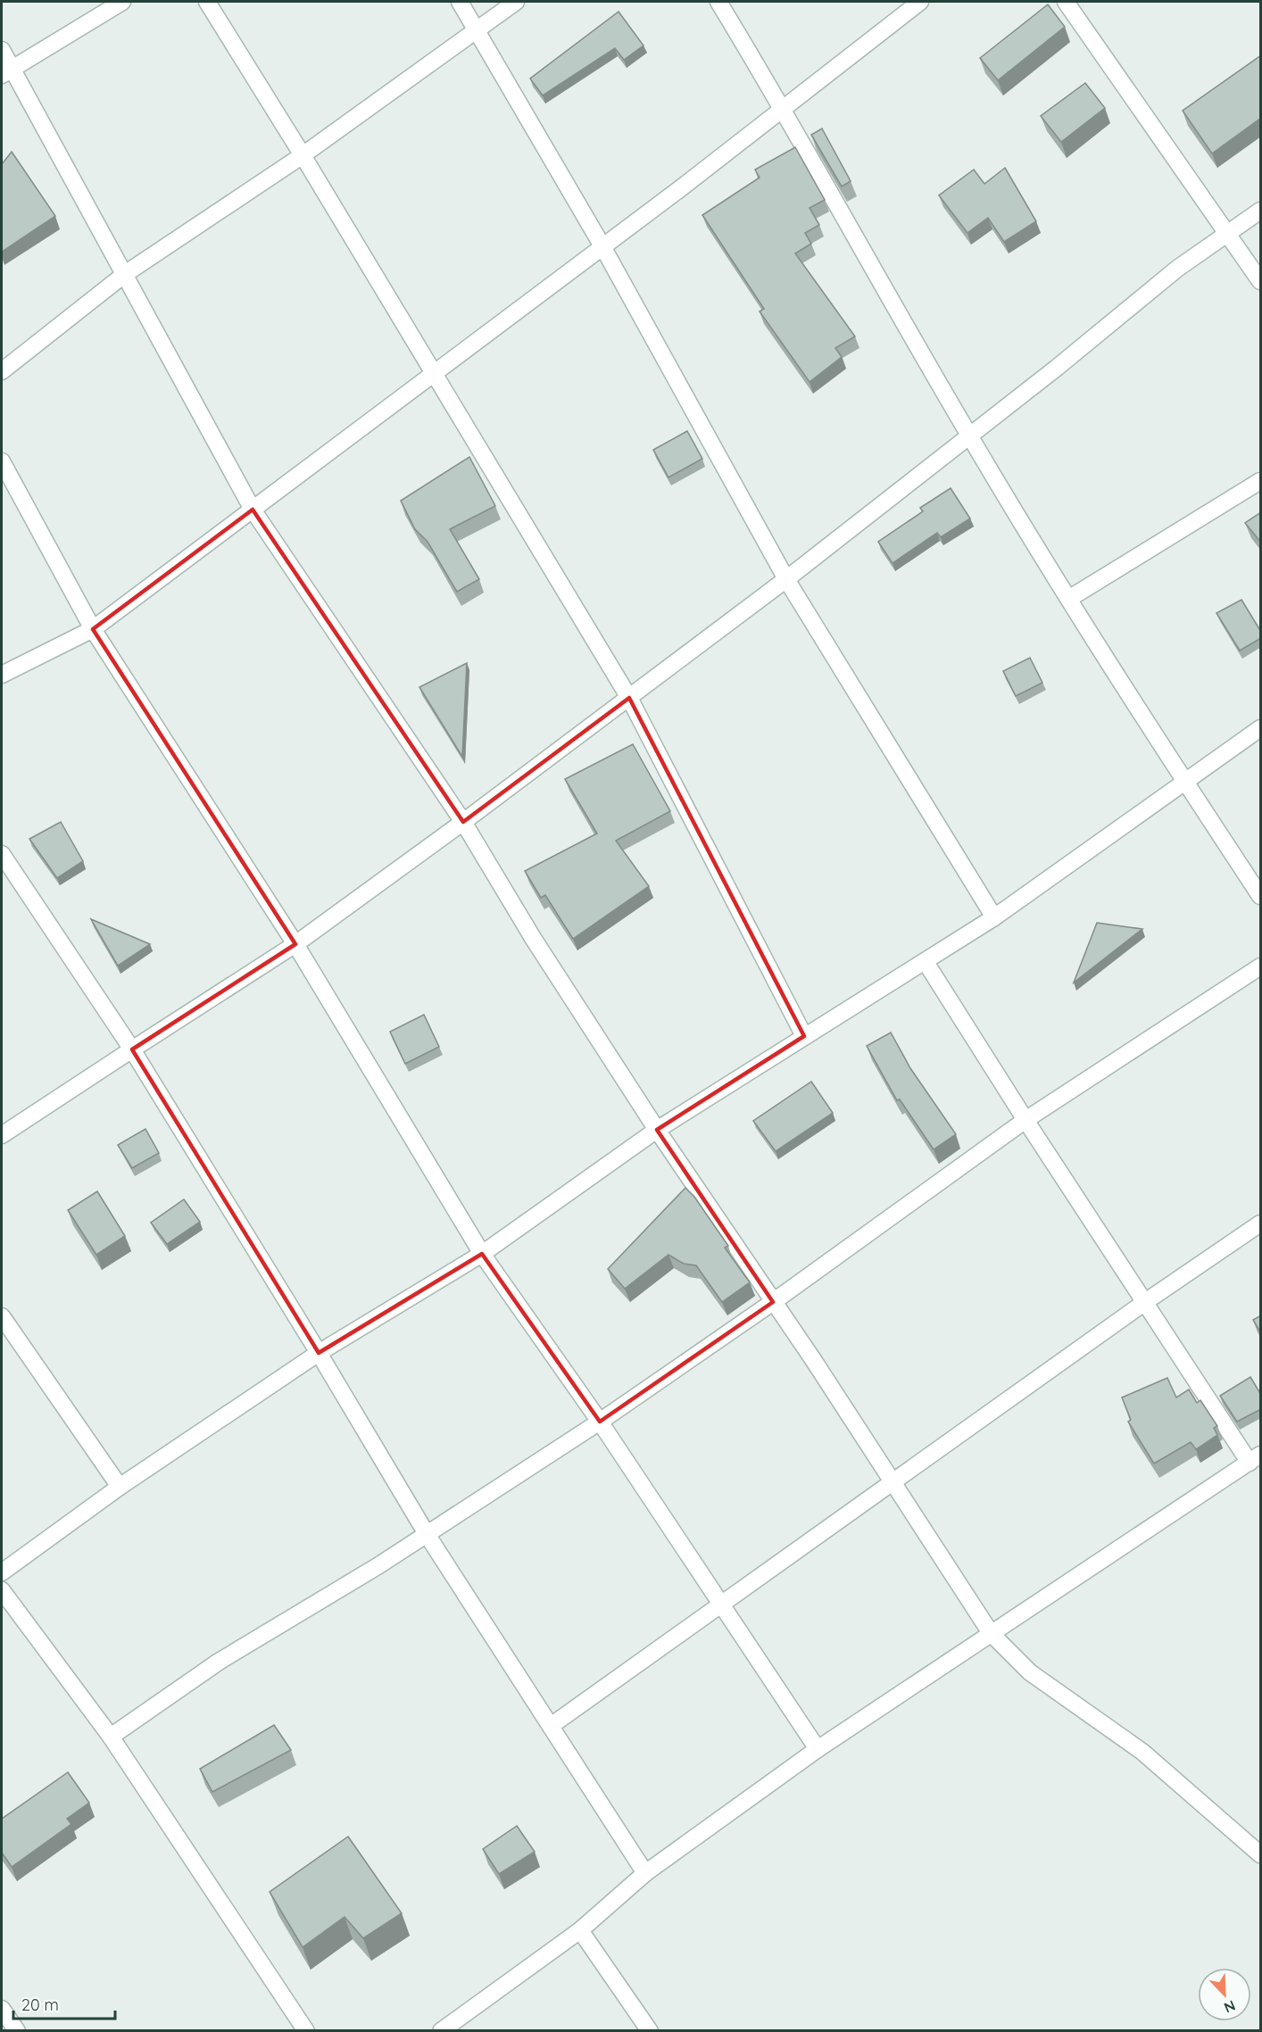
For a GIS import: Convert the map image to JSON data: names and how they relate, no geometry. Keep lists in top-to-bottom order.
{
  "scale_bar": "20 m",
  "north": "bottom right"
}
